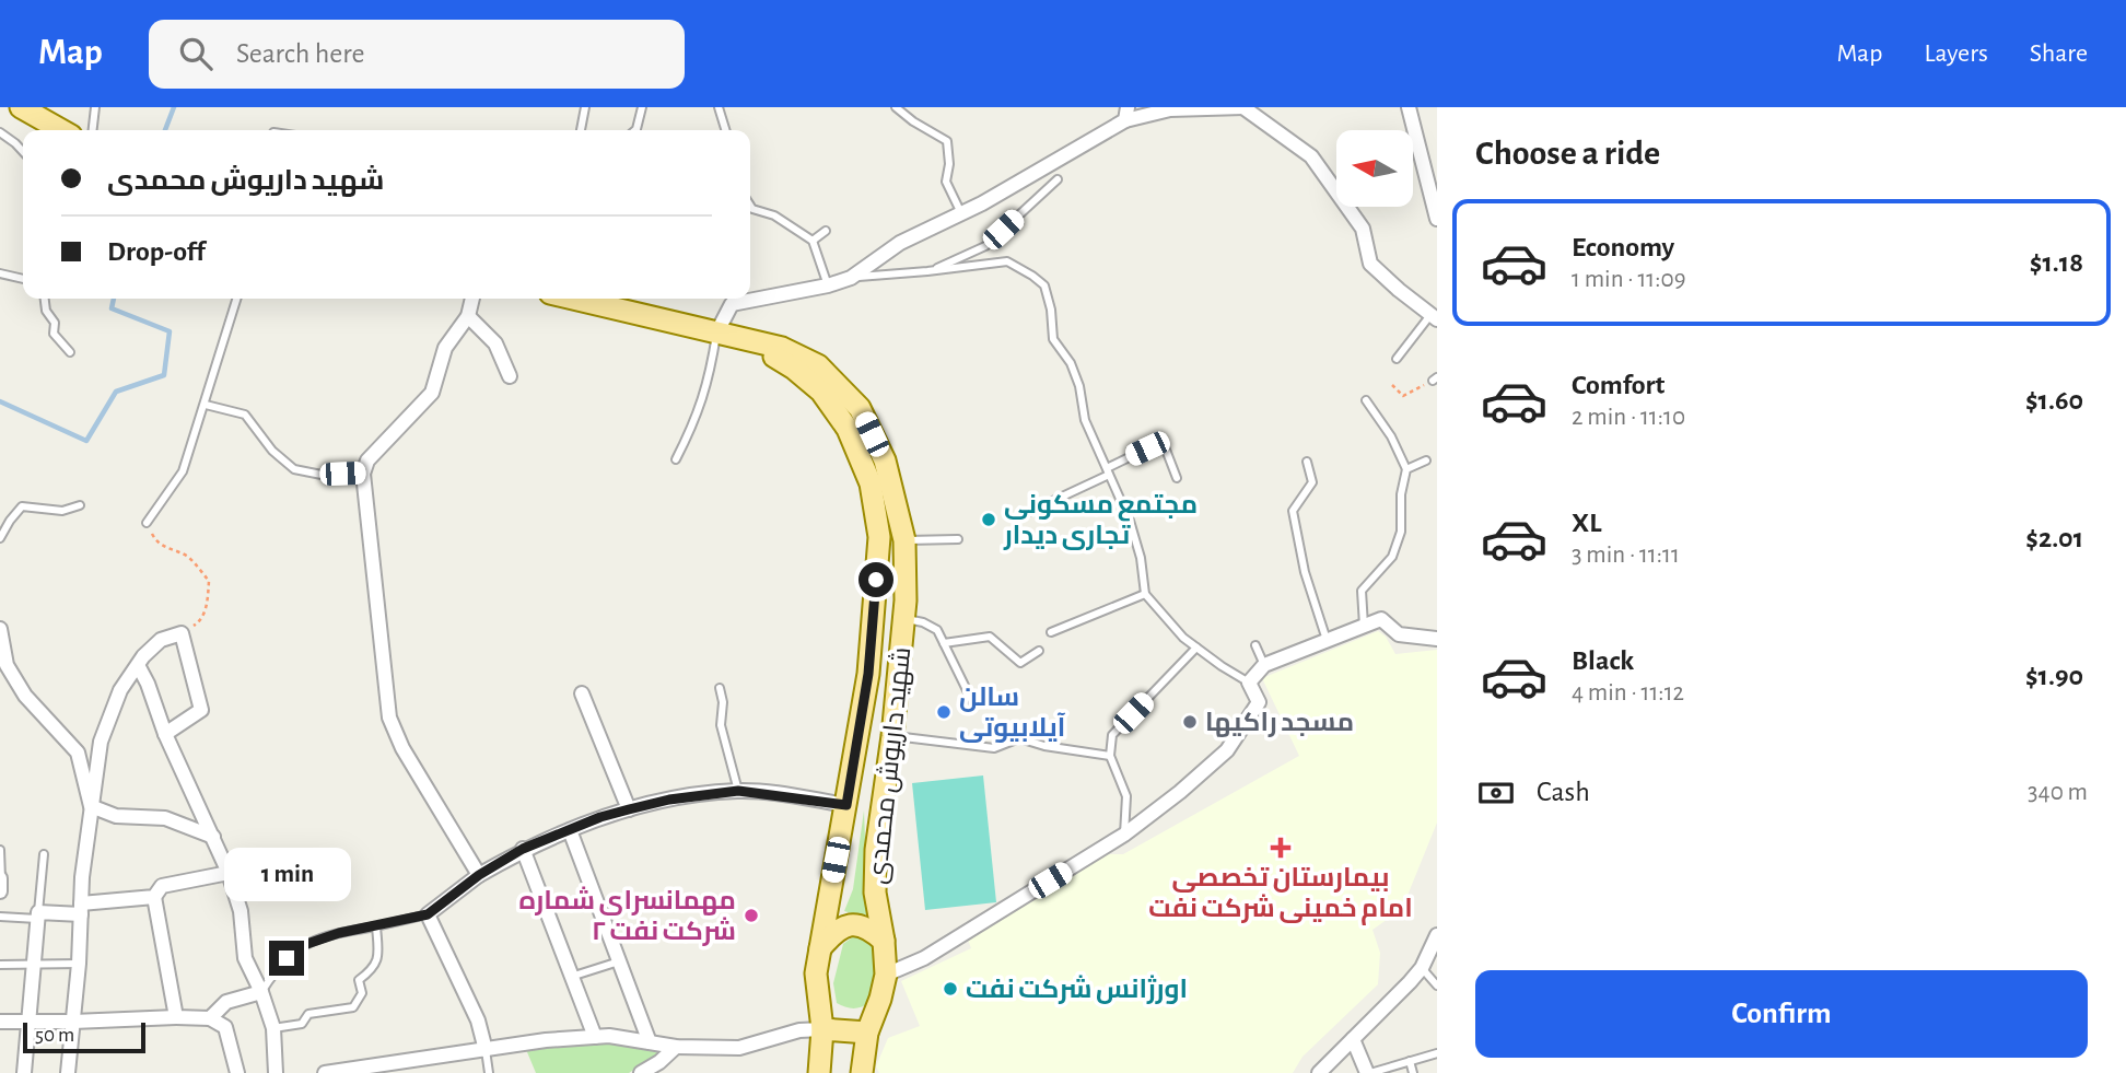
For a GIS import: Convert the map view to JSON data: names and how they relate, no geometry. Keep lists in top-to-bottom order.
{
  "streets": {
    "main road": ["شهید داریوش محمدی"]
  },
  "places": {
    "other": [
      "مجتمع مسکونی تجاری دیدار",
      "سالن آیلابیوتی",
      "مسجد راکیها",
      "مهمانسرای شماره ۲ شرکت نفت",
      "اورژانس شرکت نفت"
    ],
    "health": ["بیمارستان تخصصی امام خمینی شرکت نفت"]
  },
  "scale_bar": "50 m",
  "north": "left",
  "page": {
    "header": "Map",
    "search": "Search here",
    "nav": ["Map", "Layers", "Share"],
    "heading": "Choose a ride",
    "banner": ["شهید داریوش محمدی", "Drop-off"],
    "list": [
      {
        "name": "Economy",
        "note": "1 min · 11:09",
        "value": "$1.18"
      },
      {
        "name": "Comfort",
        "note": "2 min · 11:10",
        "value": "$1.60"
      },
      {
        "name": "XL",
        "note": "3 min · 11:11",
        "value": "$2.01"
      },
      {
        "name": "Black",
        "note": "4 min · 11:12",
        "value": "$1.90"
      }
    ],
    "pay": ["Cash", "340 m"],
    "bubble": "1 min",
    "buttons": "Confirm",
    "scale": "50 m"
  }
}
